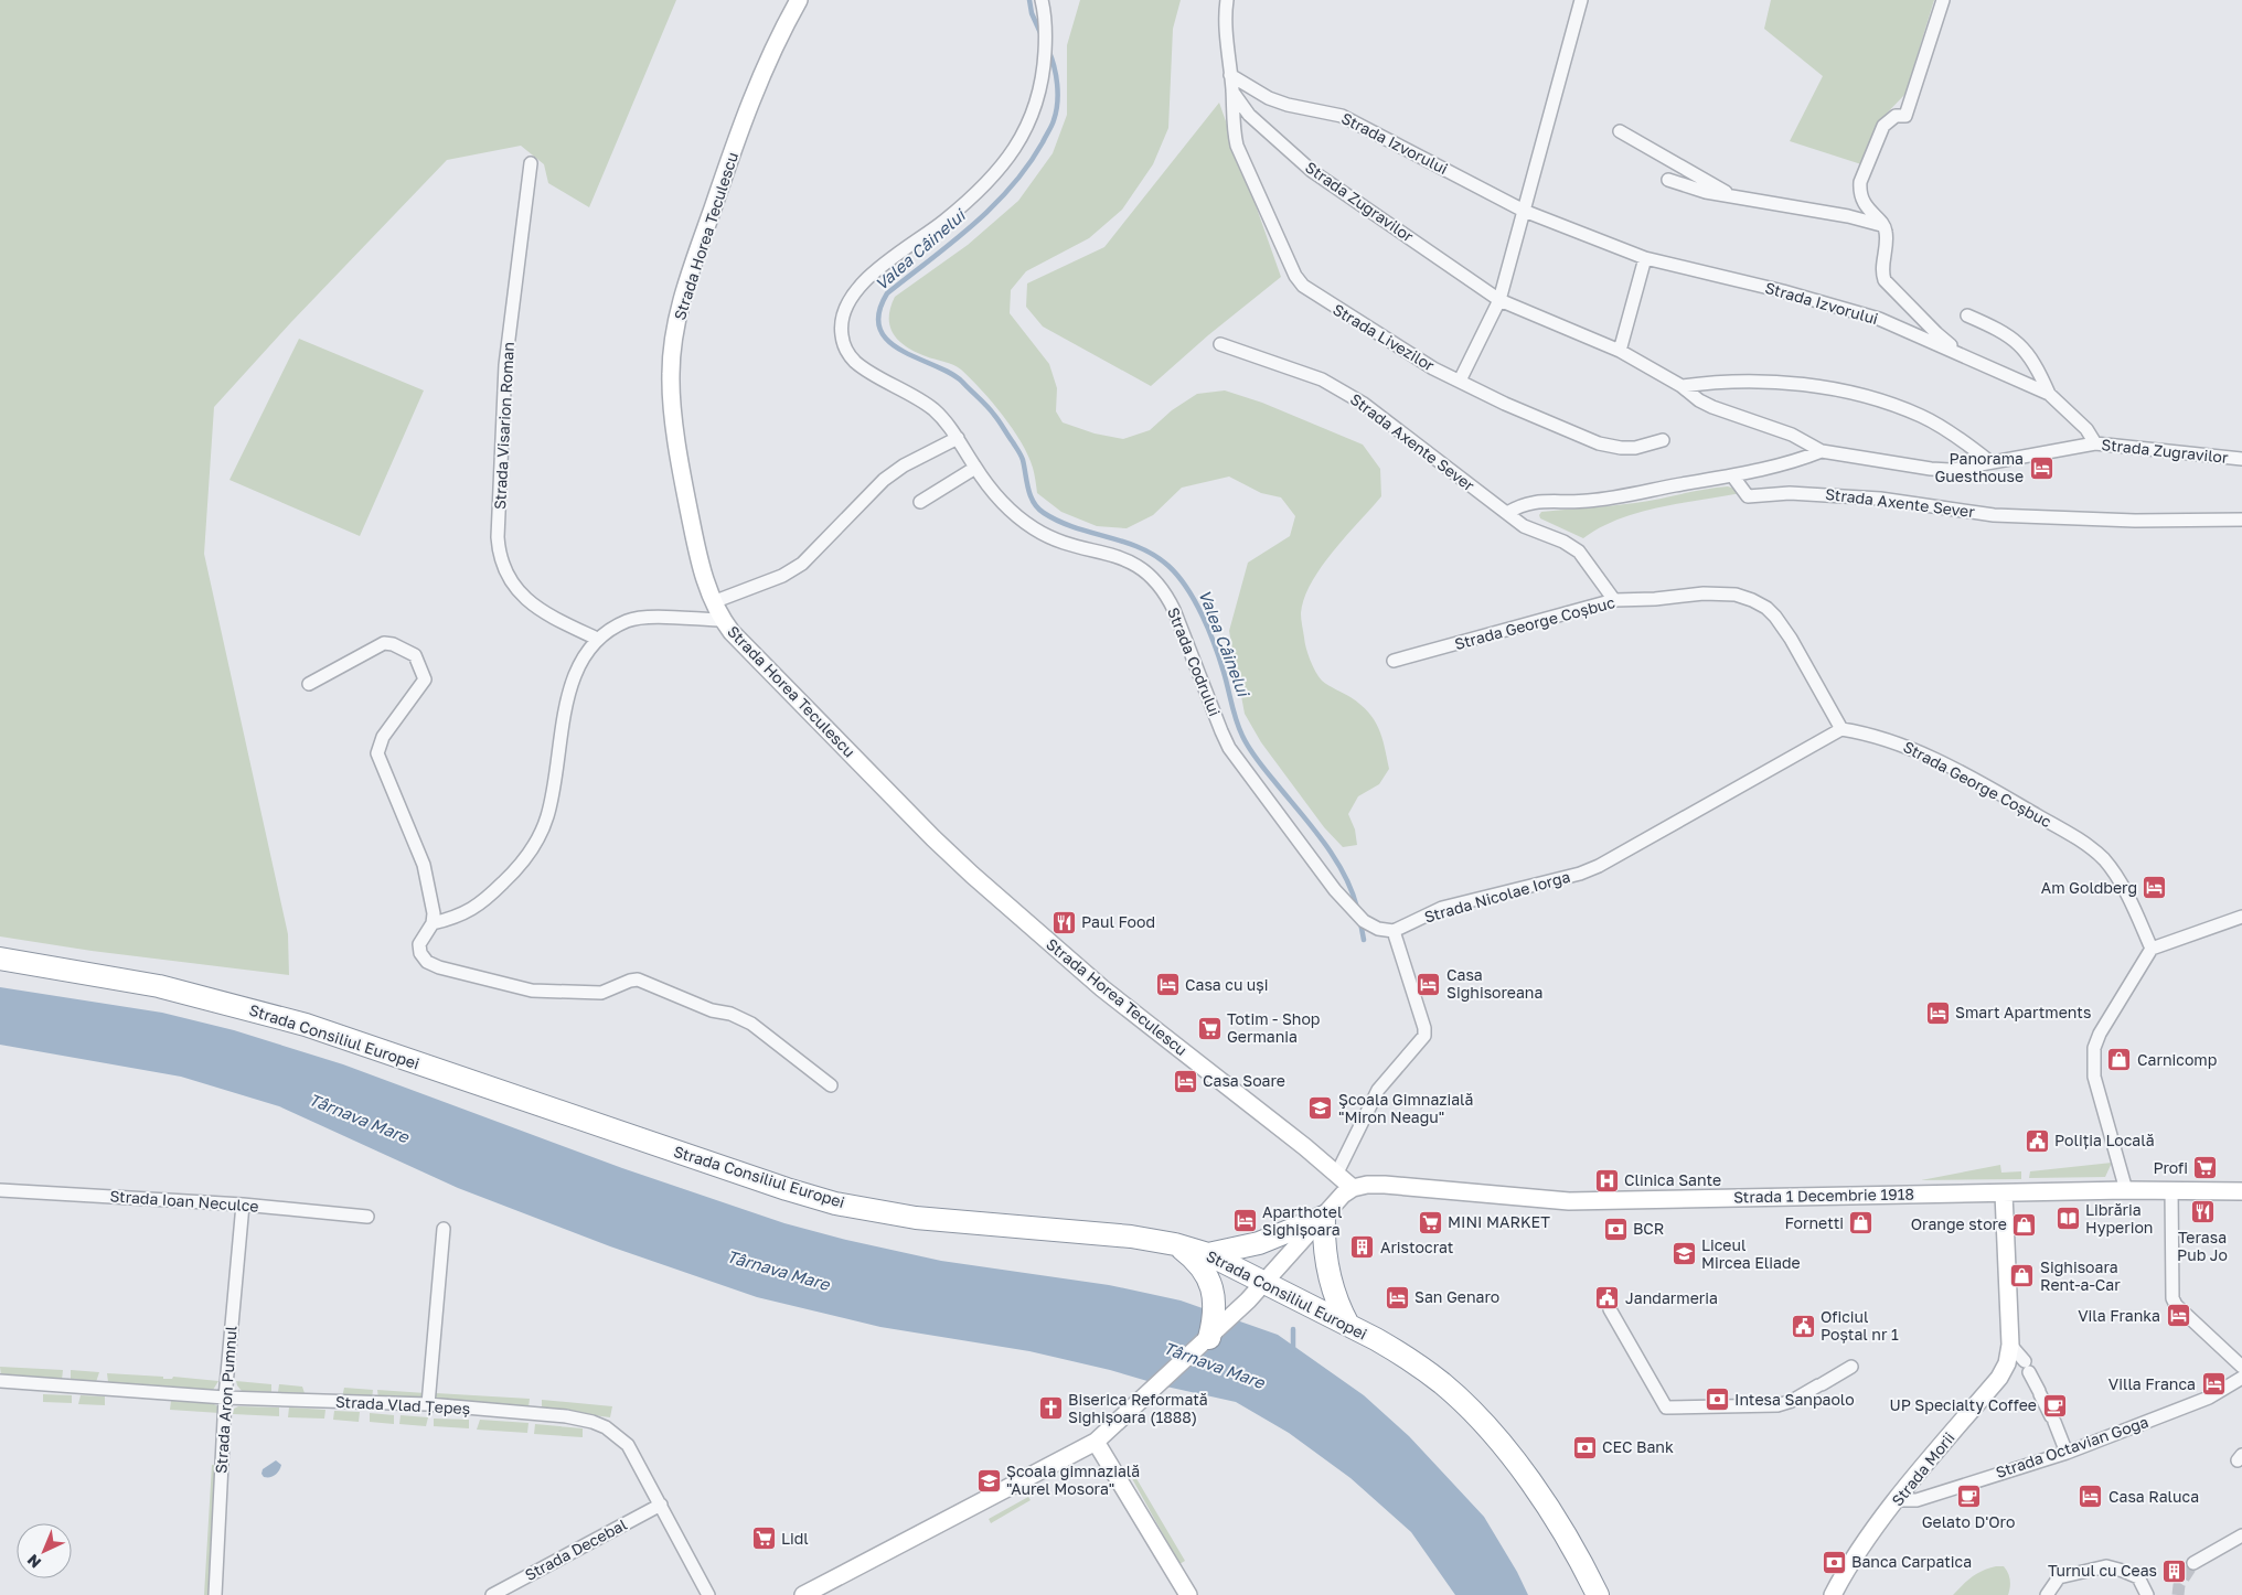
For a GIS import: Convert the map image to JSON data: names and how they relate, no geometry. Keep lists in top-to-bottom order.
{
  "streets": {
    "highway": ["Strada Consiliul Europei"],
    "street": [
      "Strada Izvorului",
      "Strada Zugravilor",
      "Strada Horea Teculescu",
      "Strada Livezilor",
      "Strada Visarion Roman",
      "Strada Axente Sever",
      "Strada George Coșbuc",
      "Strada Codrului",
      "Strada Nicolae Iorga",
      "Strada 1 Decembrie 1918",
      "Strada Ioan Neculce",
      "Strada Aron Pumnul",
      "Strada Vlad Țepeș",
      "Strada Octavian Goga",
      "Strada Morii",
      "Strada Decebal"
    ]
  },
  "crossings": [
    ["Strada Izvorului", "Strada Zugravilor"],
    ["Strada Izvorului", "Strada Livezilor"],
    ["Strada Zugravilor", "Strada Livezilor"],
    ["Strada Zugravilor", "Strada Axente Sever"],
    ["Strada Horea Teculescu", "Strada 1 Decembrie 1918"],
    ["Strada Axente Sever", "Strada George Coșbuc"],
    ["Strada George Coșbuc", "Strada Nicolae Iorga"],
    ["Strada Codrului", "Strada Nicolae Iorga"],
    ["Strada Ioan Neculce", "Strada Aron Pumnul"],
    ["Strada Aron Pumnul", "Strada Vlad Țepeș"],
    ["Strada Vlad Țepeș", "Strada Decebal"],
    ["Strada Octavian Goga", "Strada Morii"]
  ],
  "water": ["Valea Câinelui", "Târnava Mare"],
  "places": {
    "hotel": [
      "Panorama Guesthouse",
      "Am Goldberg",
      "Casa Sighisoreana",
      "Casa cu uși",
      "Smart Apartments",
      "Casa Soare",
      "Aparthotel Sighișoara",
      "San Genaro",
      "Vila Franka",
      "Villa Franca",
      "Casa Raluca"
    ],
    "restaurant": ["Paul Food", "Terasa Pub Jo"],
    "supermarket": [
      "Totim - Shop Germania",
      "Profi",
      "MINI MARKET",
      "Lidl"
    ],
    "shop": [
      "Carnicomp",
      "Fornetti",
      "Orange store",
      "Sighisoara Rent-a-Car"
    ],
    "school or university": ["Şcoala Gimnazială \"Miron Neagu\"", "Liceul Mircea Eliade", "Școala gimnazială \"Aurel Mosora\""],
    "public building": ["Poliția Locală", "Jandarmeria", "Oficiul Poștal nr 1"],
    "hospital": ["Clinica Sante"],
    "library": ["Librăria Hyperion"],
    "bank": [
      "BCR",
      "Intesa Sanpaolo",
      "CEC Bank",
      "Banca Carpatica"
    ],
    "building": ["Aristocrat", "Turnul cu Ceas"],
    "cafe": ["UP Specialty Coffee", "Gelato D'Oro"],
    "church": ["Biserica Reformată Sighișoara (1888)"]
  },
  "north": "bottom left"
}
